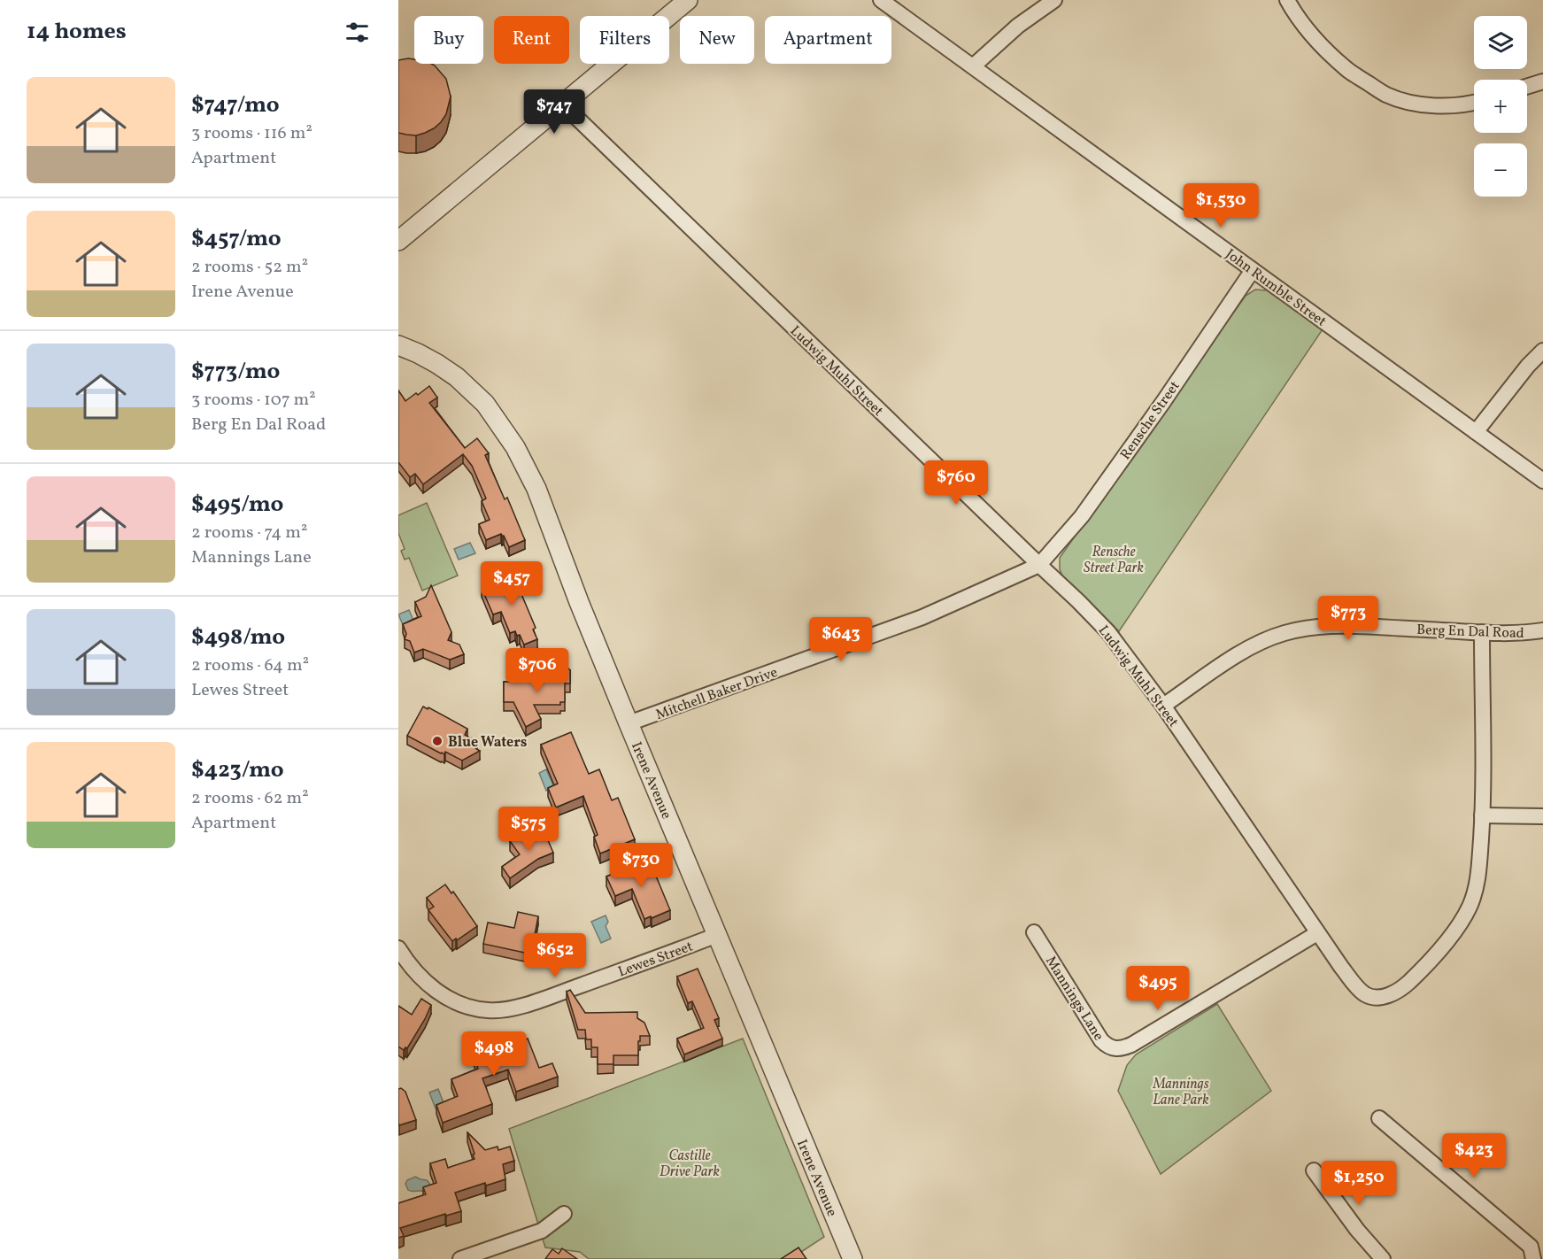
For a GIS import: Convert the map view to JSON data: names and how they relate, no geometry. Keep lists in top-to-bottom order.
{
  "streets": {
    "street": [
      "John Rumble Street",
      "Ludwig Muhl Street",
      "Rensche Street",
      "Berg En Dal Road",
      "Mitchell Baker Drive",
      "Irene Avenue",
      "Lewes Street",
      "Mannings Lane"
    ]
  },
  "crossings": [
    ["John Rumble Street", "Rensche Street"],
    ["Ludwig Muhl Street", "Rensche Street"],
    ["Ludwig Muhl Street", "Berg En Dal Road"],
    ["Ludwig Muhl Street", "Mitchell Baker Drive"],
    ["Ludwig Muhl Street", "Mannings Lane"],
    ["Rensche Street", "Mitchell Baker Drive"],
    ["Mitchell Baker Drive", "Irene Avenue"],
    ["Irene Avenue", "Lewes Street"]
  ],
  "parks": ["Rensche Street Park", "Mannings Lane Park", "Castille Drive Park"],
  "places": ["Blue Waters"],
  "page": {
    "heading": "14 homes",
    "map_buttons": ["+", "−"],
    "chip": [
      "Buy",
      "Rent",
      "Filters",
      "New",
      "Apartment"
    ],
    "list": [
      {
        "name": "$747/mo",
        "note": "3 rooms · 116 m² · Apartment"
      },
      {
        "name": "$457/mo",
        "note": "2 rooms · 52 m² · Irene Avenue"
      },
      {
        "name": "$773/mo",
        "note": "3 rooms · 107 m² · Berg En Dal Road"
      },
      {
        "name": "$495/mo",
        "note": "2 rooms · 74 m² · Mannings Lane"
      },
      {
        "name": "$498/mo",
        "note": "2 rooms · 64 m² · Lewes Street"
      },
      {
        "name": "$423/mo",
        "note": "2 rooms · 62 m² · Apartment"
      }
    ],
    "price": [
      "$747",
      "$1,530",
      "$760",
      "$457",
      "$773",
      "$643",
      "$706",
      "$575",
      "$730",
      "$652",
      "$495",
      "$498",
      "$423",
      "$1,250"
    ]
  }
}
